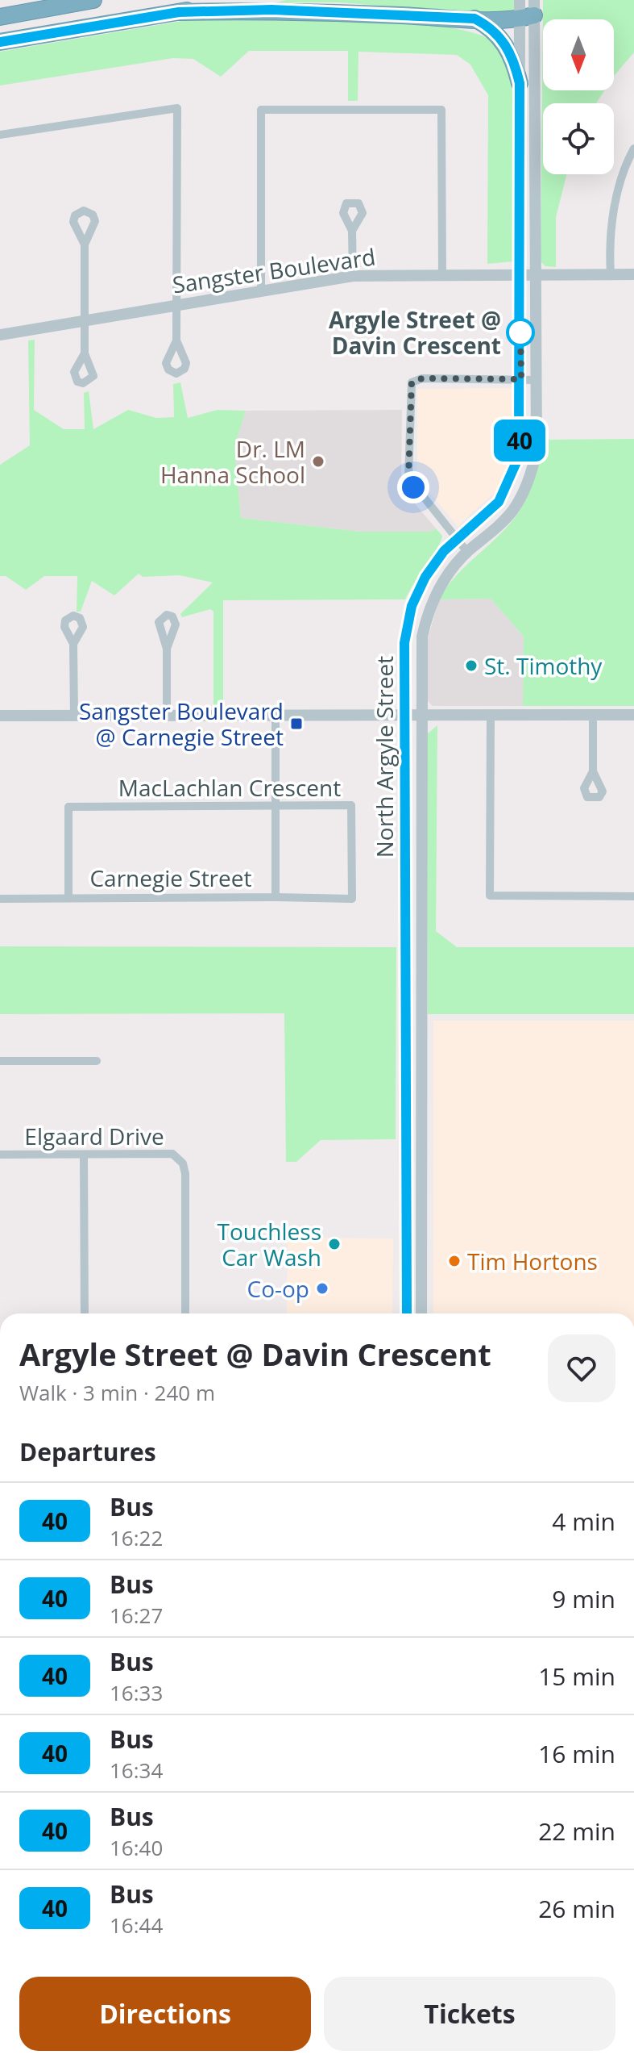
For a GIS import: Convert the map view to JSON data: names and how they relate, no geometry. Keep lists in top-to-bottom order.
{
  "streets": {
    "street": [
      "Sangster Boulevard",
      "North Argyle Street",
      "MacLachlan Crescent",
      "Carnegie Street",
      "Elgaard Drive"
    ]
  },
  "crossings": [
    ["Sangster Boulevard", "North Argyle Street"],
    ["MacLachlan Crescent", "Carnegie Street"]
  ],
  "places": {
    "other": [
      "Argyle Street @ Davin Crescent",
      "Dr. LM Hanna School",
      "St. Timothy",
      "Touchless Car Wash",
      "Tim Hortons",
      "Co-op"
    ],
    "transit": ["Sangster Boulevard @ Carnegie Street"]
  },
  "lines": ["bus line 40"],
  "north": "bottom",
  "page": {
    "on_map": "40",
    "heading": [
      ["Argyle Street @ Davin Crescent", "Walk · 3 min · 240 m"],
      "Departures"
    ],
    "list": [
      {
        "mark": "40",
        "name": "Bus",
        "note": "16:22",
        "value": "4 min"
      },
      {
        "mark": "40",
        "name": "Bus",
        "note": "16:27",
        "value": "9 min"
      },
      {
        "mark": "40",
        "name": "Bus",
        "note": "16:33",
        "value": "15 min"
      },
      {
        "mark": "40",
        "name": "Bus",
        "note": "16:34",
        "value": "16 min"
      },
      {
        "mark": "40",
        "name": "Bus",
        "note": "16:40",
        "value": "22 min"
      },
      {
        "mark": "40",
        "name": "Bus",
        "note": "16:44",
        "value": "26 min"
      }
    ],
    "buttons": ["Directions", "Tickets"]
  }
}
